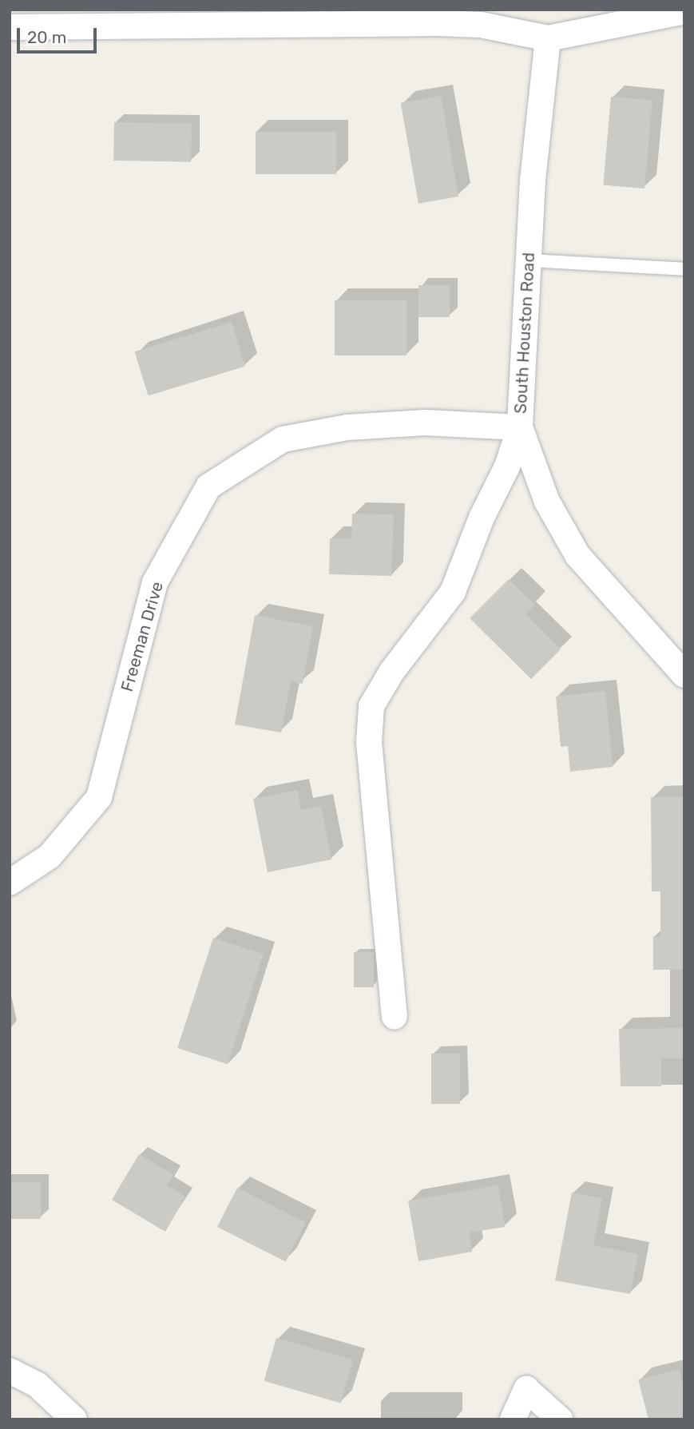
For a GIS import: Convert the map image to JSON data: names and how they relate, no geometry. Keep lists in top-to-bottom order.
{
  "streets": {
    "street": ["South Houston Road", "Freeman Drive"]
  },
  "crossings": [
    ["South Houston Road", "Freeman Drive"]
  ],
  "scale_bar": "20 m"
}
